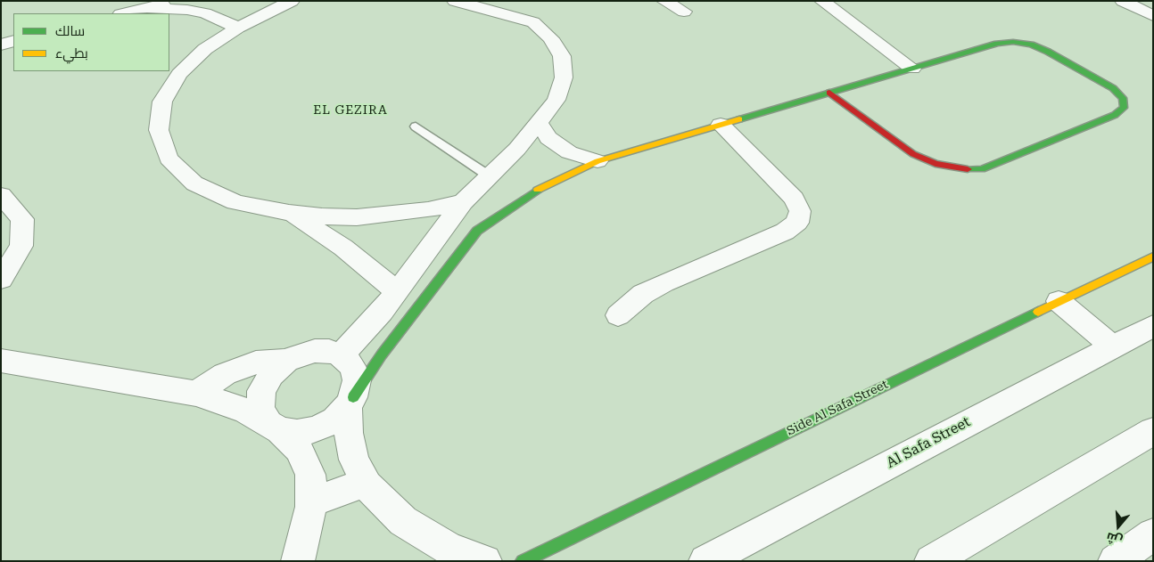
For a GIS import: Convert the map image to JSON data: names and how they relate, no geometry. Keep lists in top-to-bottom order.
{
  "streets": {
    "street": ["Side Al Safa Street", "Al Safa Street"]
  },
  "districts": ["EL GEZIRA"],
  "legend": ["سالك", "بطيء"],
  "north": "bottom"
}
